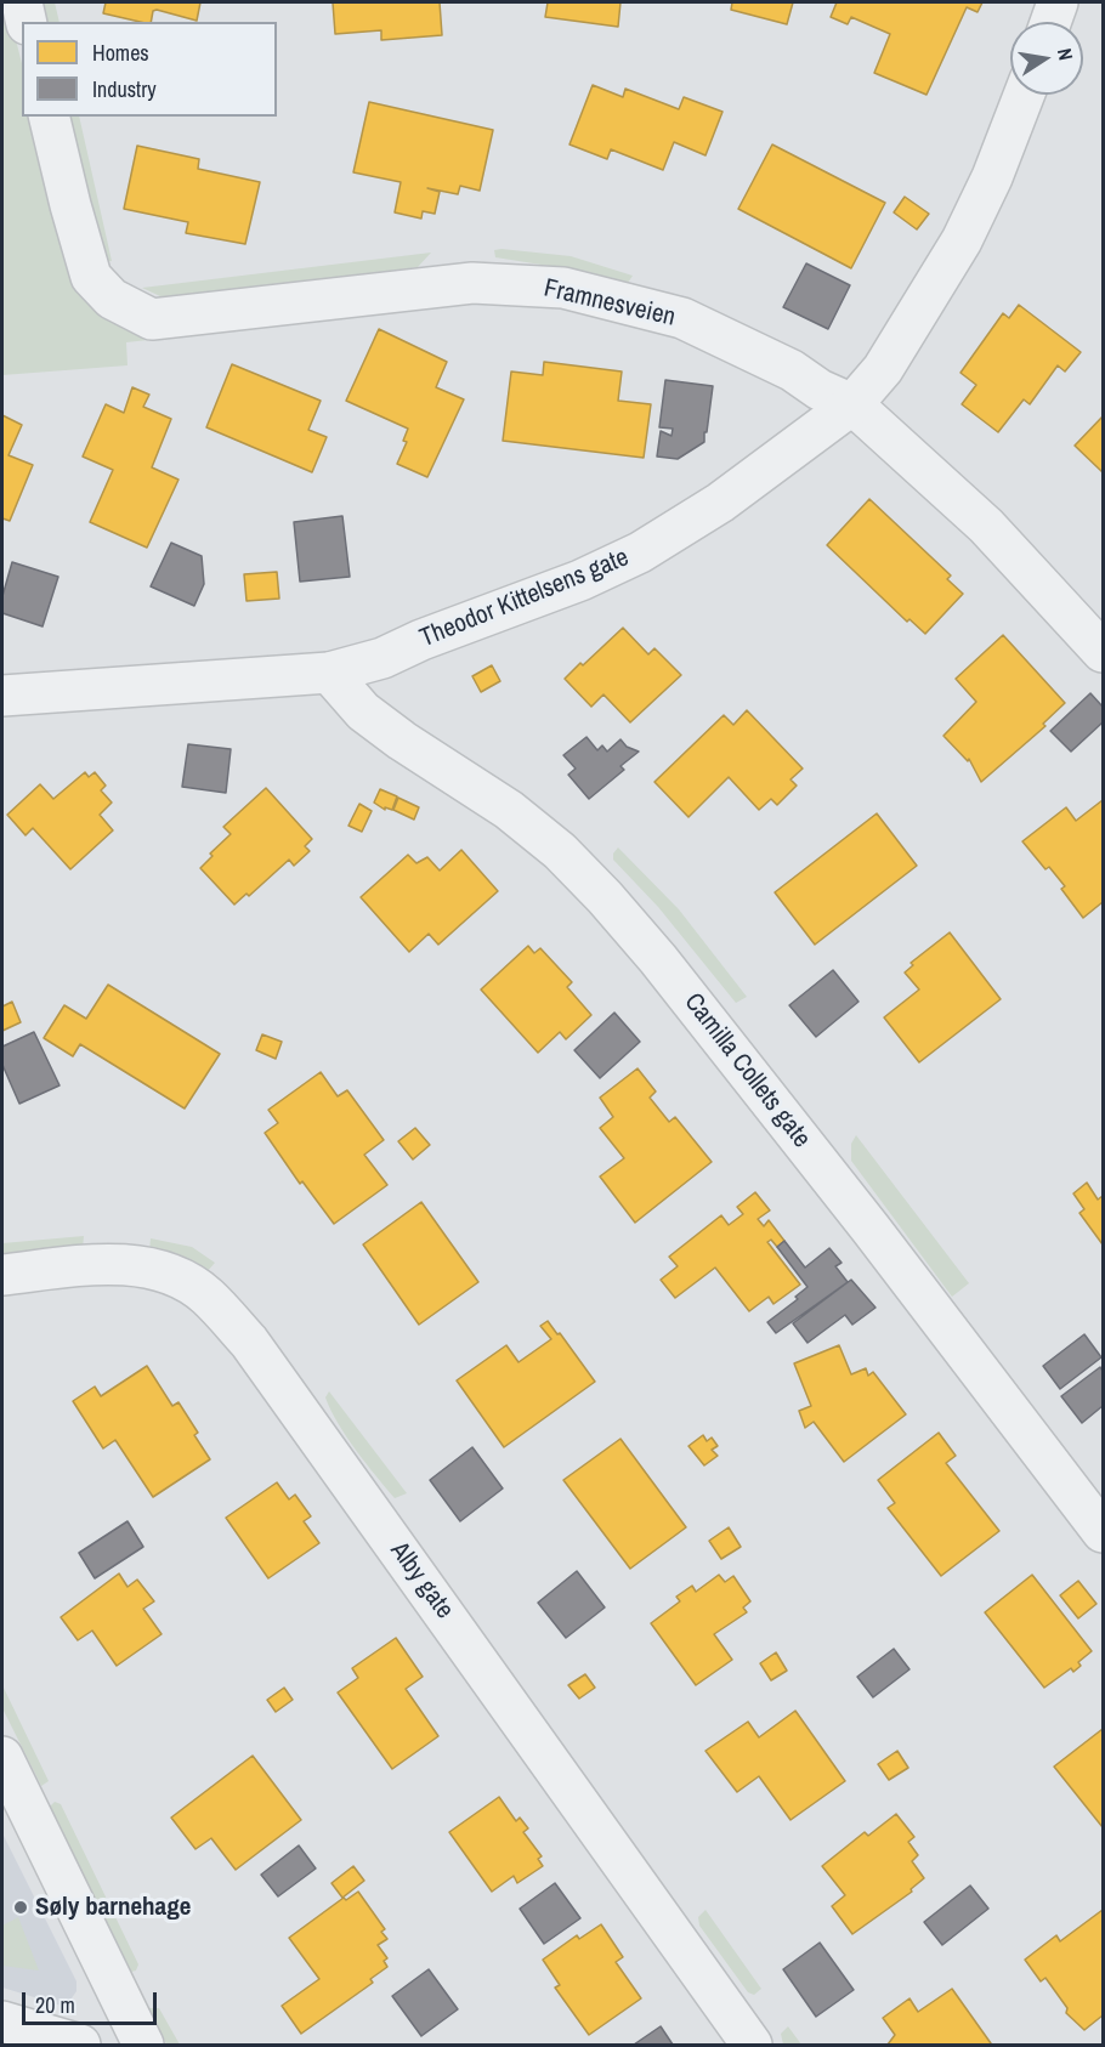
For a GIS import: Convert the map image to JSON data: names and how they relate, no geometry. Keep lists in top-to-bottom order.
{
  "streets": {
    "street": [
      "Framnesveien",
      "Theodor Kittelsens gate",
      "Camilla Collets gate",
      "Alby gate"
    ]
  },
  "crossings": [
    ["Framnesveien", "Theodor Kittelsens gate"],
    ["Theodor Kittelsens gate", "Camilla Collets gate"]
  ],
  "places": ["Søly barnehage"],
  "legend": ["Homes", "Industry"],
  "scale_bar": "20 m",
  "north": "right"
}
